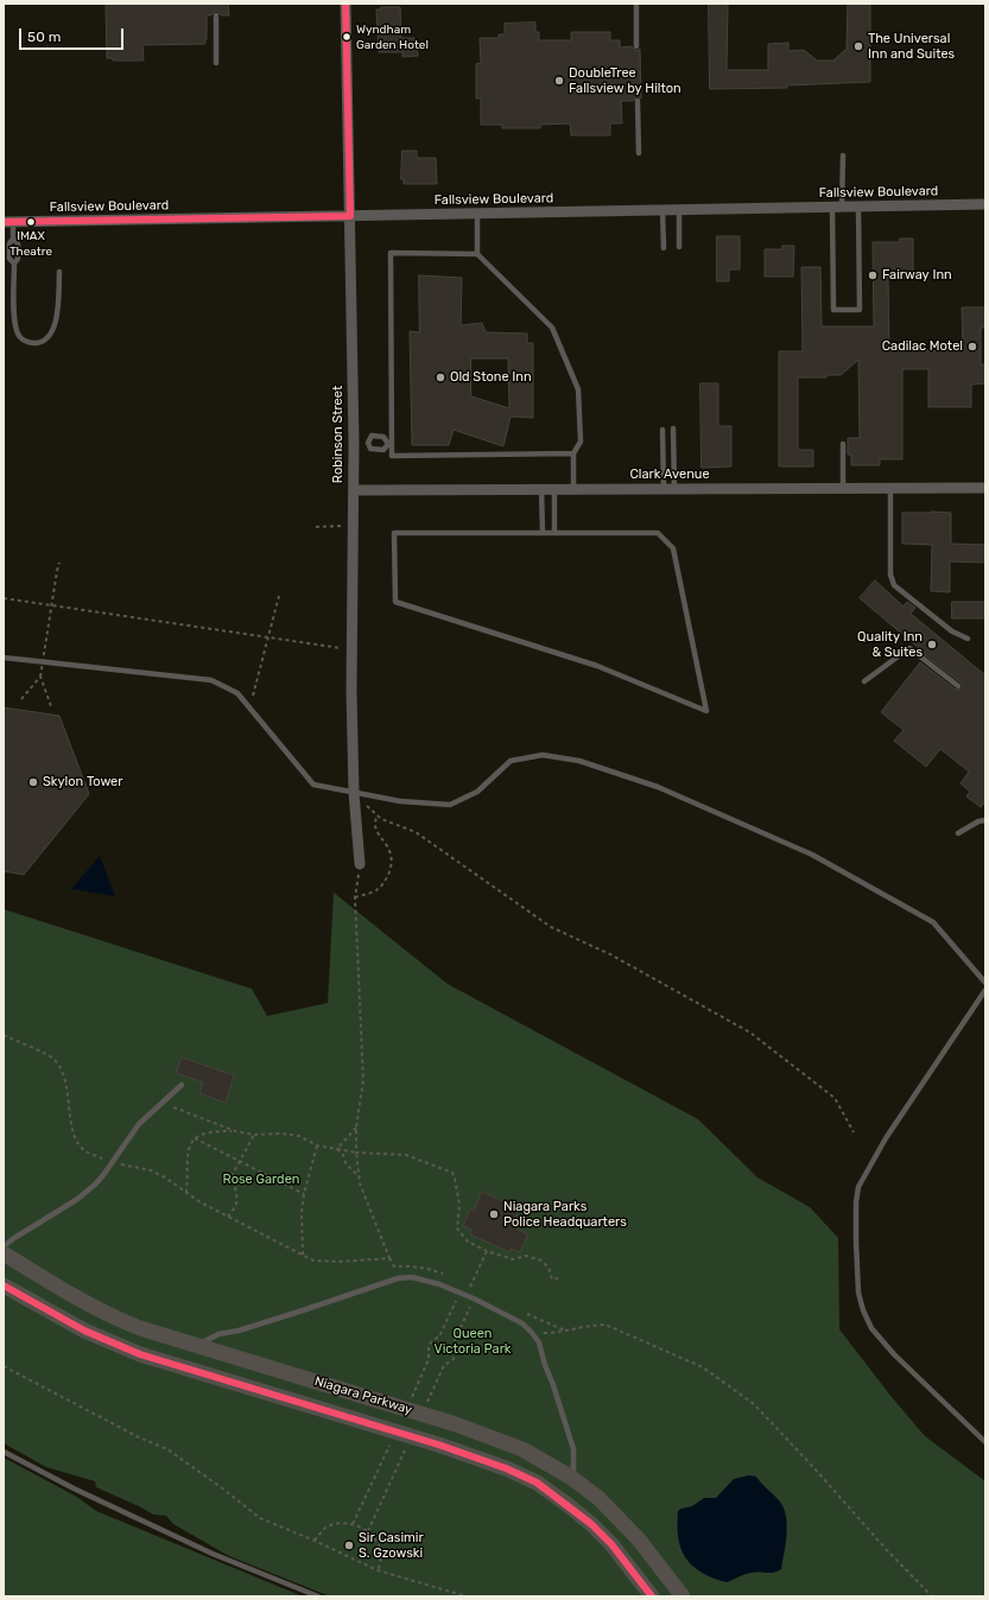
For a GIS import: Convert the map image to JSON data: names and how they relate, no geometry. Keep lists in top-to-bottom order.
{
  "streets": {
    "main road": ["Niagara Parkway"],
    "street": ["Fallsview Boulevard", "Robinson Street", "Clark Avenue"]
  },
  "crossings": [
    ["Fallsview Boulevard", "Robinson Street"],
    ["Robinson Street", "Clark Avenue"]
  ],
  "parks": ["Rose Garden", "Queen Victoria Park"],
  "places": [
    "Wyndham Garden Hotel",
    "The Universal Inn and Suites",
    "DoubleTree Fallsview by Hilton",
    "IMAX Theatre",
    "Fairway Inn",
    "Cadilac Motel",
    "Old Stone Inn",
    "Quality Inn & Suites",
    "Skylon Tower",
    "Niagara Parks Police Headquarters",
    "Sir Casimir S. Gzowski"
  ],
  "scale_bar": "50 m"
}
